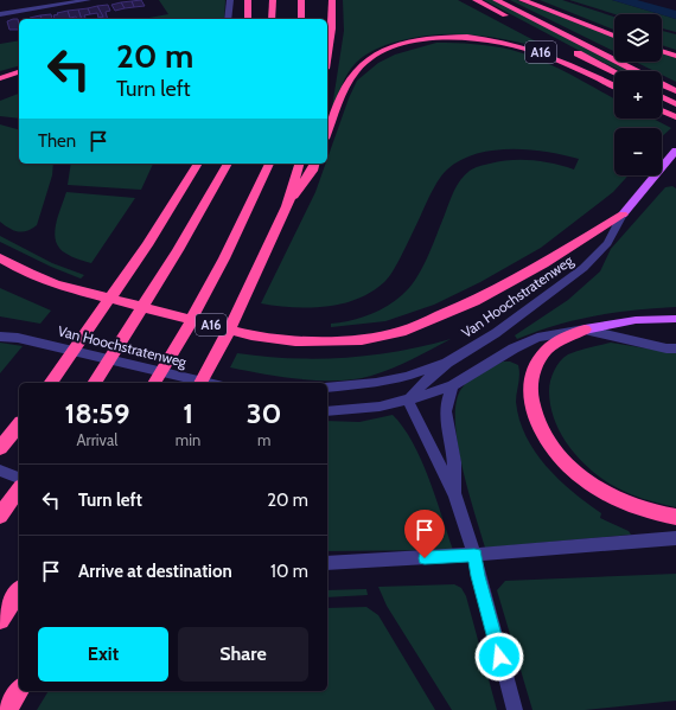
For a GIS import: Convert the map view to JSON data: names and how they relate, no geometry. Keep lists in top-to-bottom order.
{
  "streets": {
    "highway": ["A16"],
    "main road": ["Van Hoochstratenweg"]
  },
  "crossings": [
    ["A16", "Van Hoochstratenweg"]
  ],
  "page": {
    "map_buttons": ["+", "−"],
    "turn": ["20 m", "Turn left"],
    "then": "Then",
    "eta": [
      "18:59",
      "Arrival",
      "1",
      "min",
      "30",
      "m"
    ],
    "list": [
      {
        "name": "Turn left",
        "value": "20 m"
      },
      {
        "name": "Arrive at destination",
        "value": "10 m"
      }
    ],
    "buttons": ["Exit", "Share"]
  }
}
